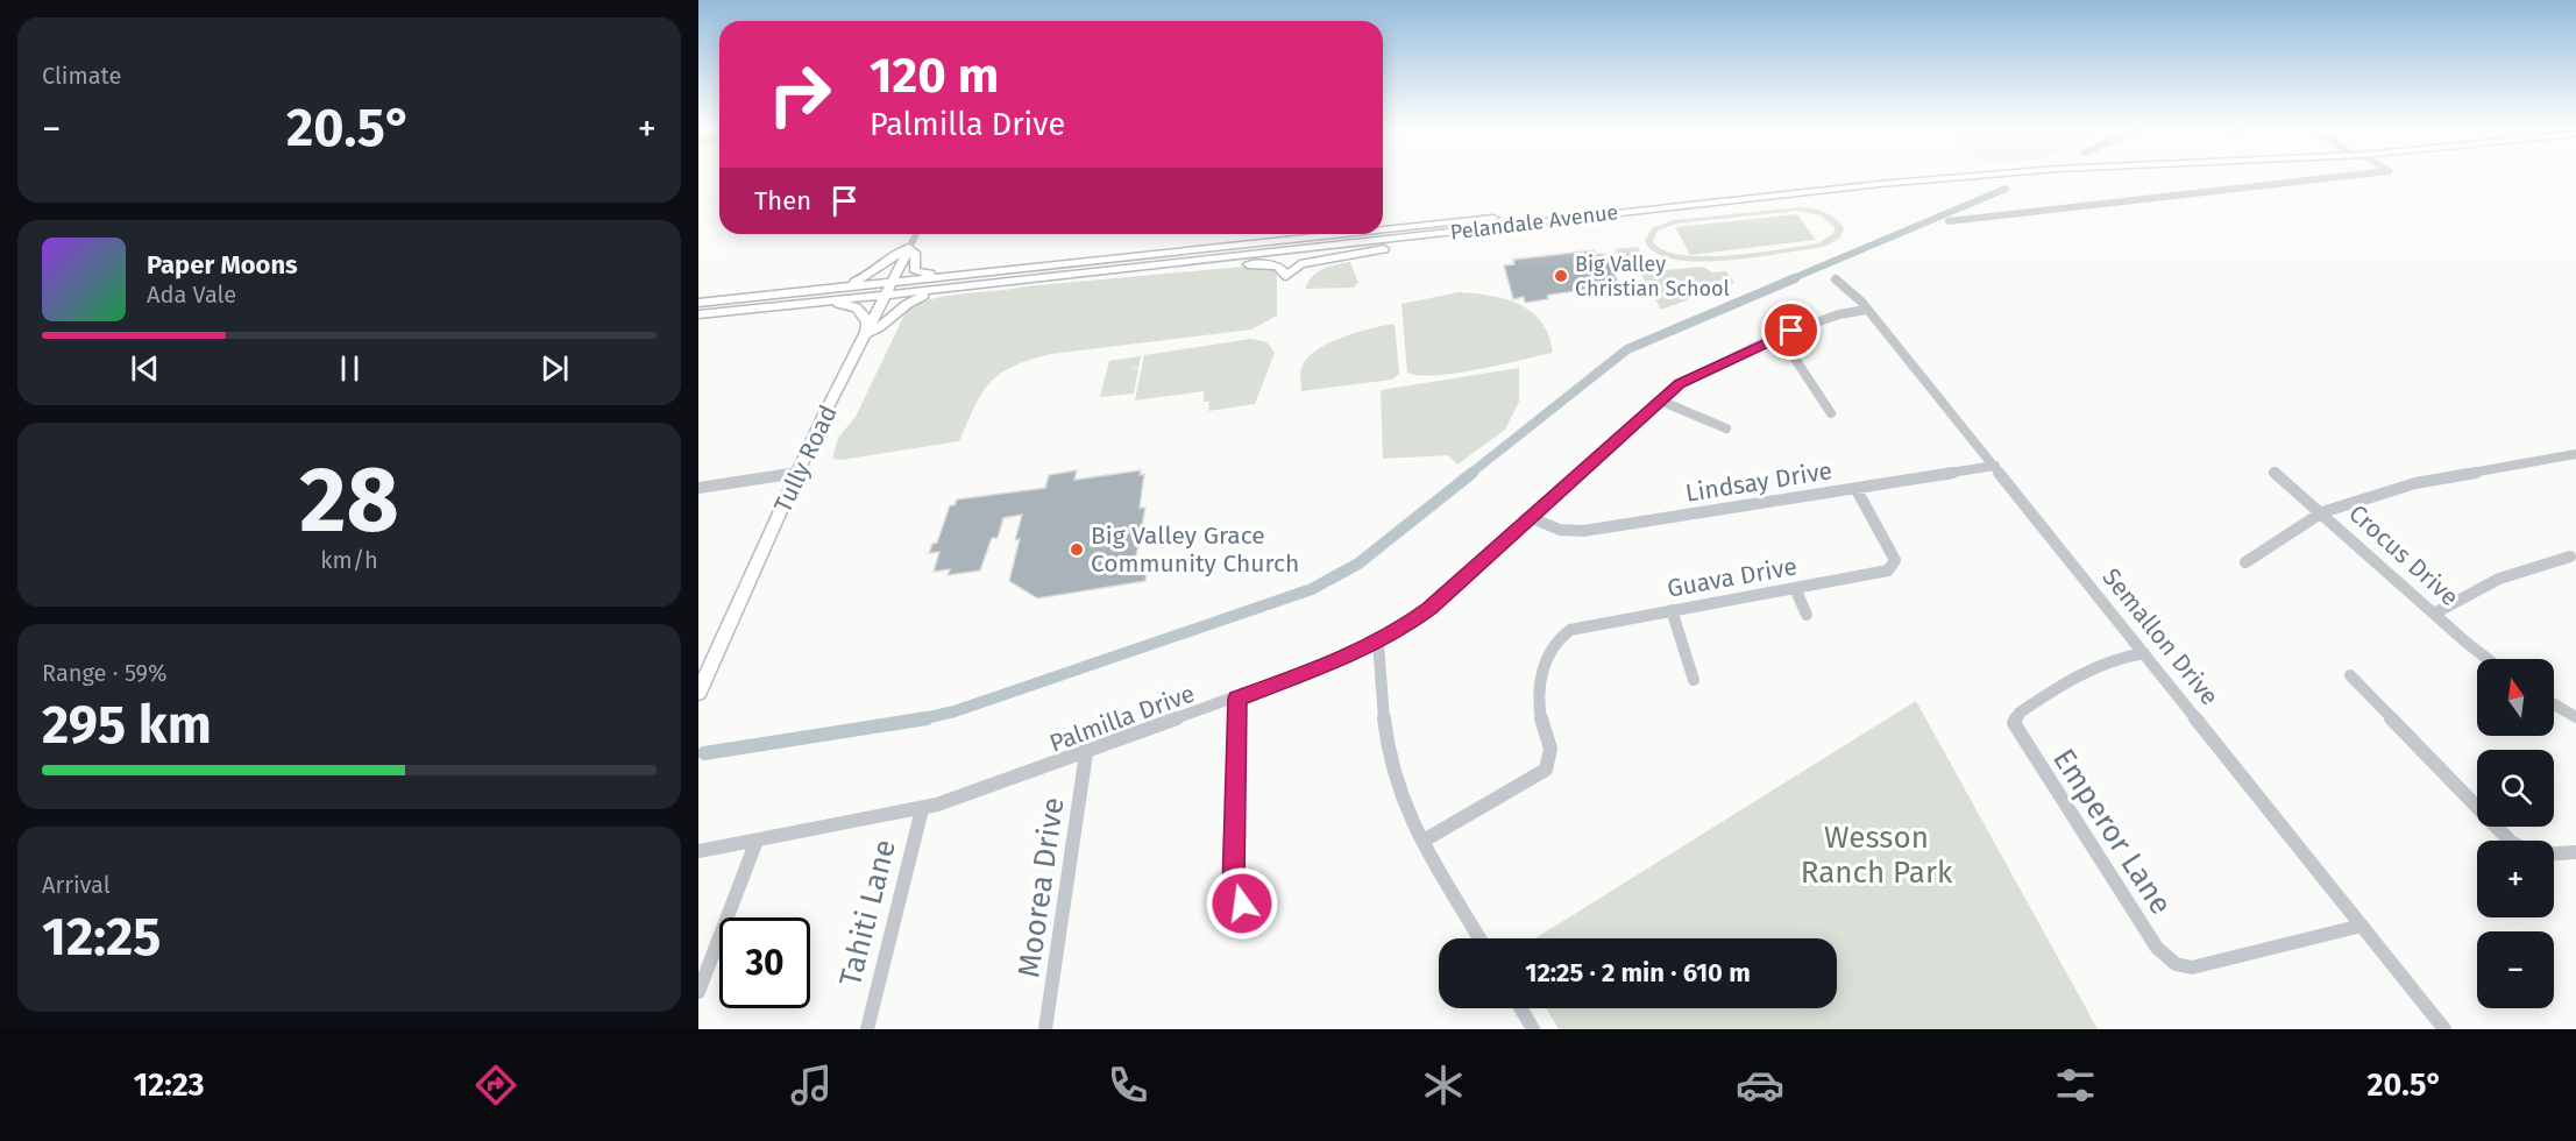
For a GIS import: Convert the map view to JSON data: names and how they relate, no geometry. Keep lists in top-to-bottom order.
{
  "streets": {
    "main road": ["Pelandale Avenue", "Tully Road"],
    "street": [
      "Lindsay Drive",
      "Crocus Drive",
      "Guava Drive",
      "Semallon Drive",
      "Palmilla Drive",
      "Emperor Lane",
      "Moorea Drive",
      "Tahiti Lane"
    ]
  },
  "crossings": [
    ["Pelandale Avenue", "Tully Road"],
    ["Lindsay Drive", "Guava Drive"],
    ["Lindsay Drive", "Semallon Drive"],
    ["Lindsay Drive", "Palmilla Drive"],
    ["Semallon Drive", "Palmilla Drive"],
    ["Semallon Drive", "Emperor Lane"],
    ["Palmilla Drive", "Moorea Drive"],
    ["Palmilla Drive", "Tahiti Lane"]
  ],
  "parks": ["Wesson Ranch Park"],
  "places": ["Big Valley Christian School", "Big Valley Grace Community Church"],
  "north": "top",
  "page": {
    "tile": [
      "Climate",
      ["28", "km/h"],
      ["Range · 59%", "295 km"],
      ["Arrival", "12:25"]
    ],
    "turn": ["120 m", "Palmilla Drive"],
    "heat": ["−", "20.5°", "+"],
    "then": "Then",
    "song": ["Paper Moons", "Ada Vale"],
    "map_buttons": ["+", "−"],
    "limit": "30",
    "trip": "12:25 · 2 min · 610 m",
    "tabs": ["12:23", "20.5°"]
  }
}
